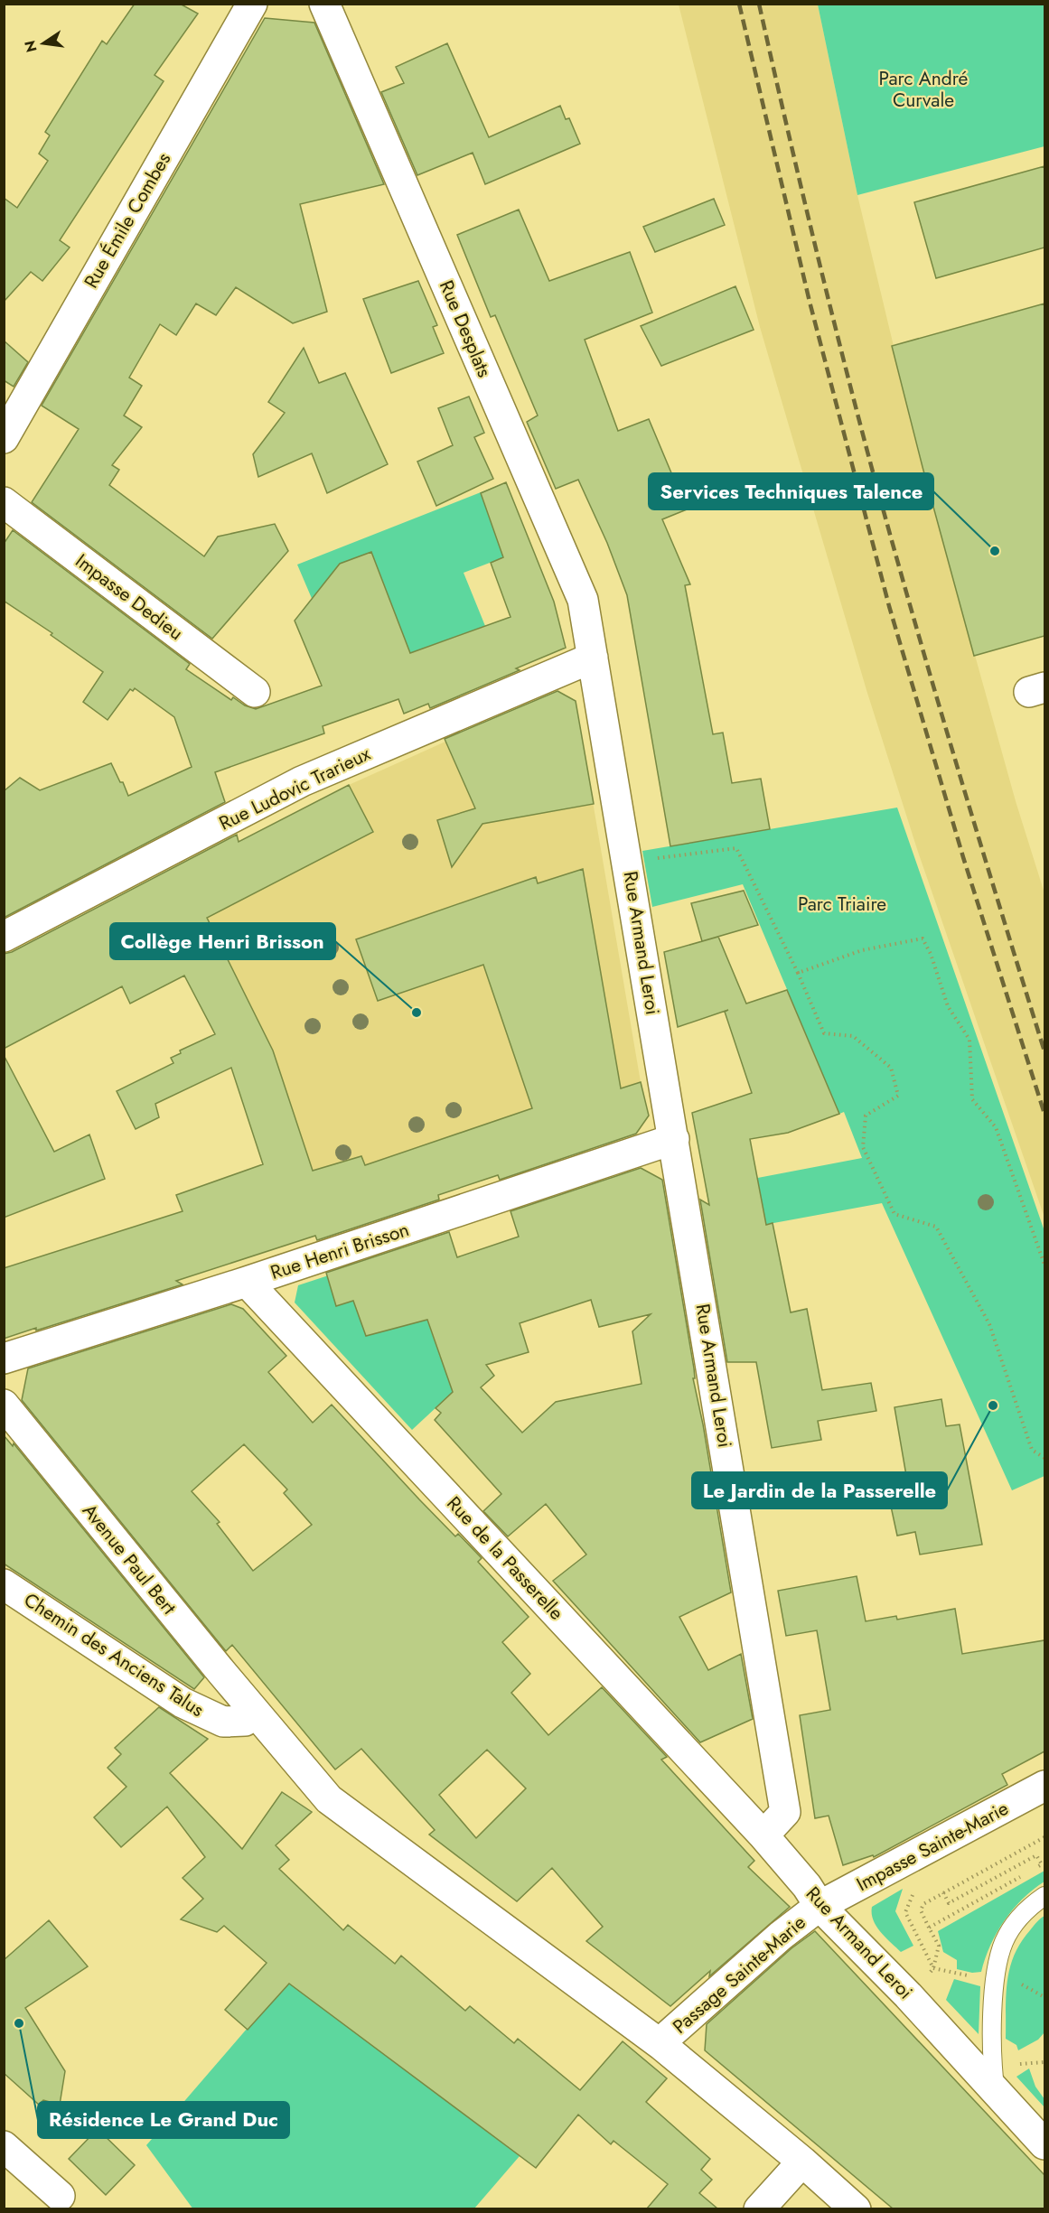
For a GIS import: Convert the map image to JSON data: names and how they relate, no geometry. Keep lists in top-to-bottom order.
{
  "streets": {
    "street": [
      "Rue Émile Combes",
      "Rue Desplats",
      "Impasse Dedieu",
      "Rue Ludovic Trarieux",
      "Rue Armand Leroi",
      "Rue Henri Brisson",
      "Rue de la Passerelle",
      "Avenue Paul Bert",
      "Chemin des Anciens Talus",
      "Impasse Sainte-Marie",
      "Passage Sainte-Marie"
    ]
  },
  "crossings": [
    ["Rue Desplats", "Rue Ludovic Trarieux"],
    ["Rue Desplats", "Rue Armand Leroi"],
    ["Rue Ludovic Trarieux", "Rue Armand Leroi"],
    ["Rue Armand Leroi", "Rue Henri Brisson"],
    ["Rue Armand Leroi", "Rue de la Passerelle"],
    ["Rue Armand Leroi", "Impasse Sainte-Marie"],
    ["Rue Armand Leroi", "Passage Sainte-Marie"],
    ["Rue Henri Brisson", "Rue de la Passerelle"],
    ["Avenue Paul Bert", "Chemin des Anciens Talus"],
    ["Avenue Paul Bert", "Passage Sainte-Marie"],
    ["Impasse Sainte-Marie", "Passage Sainte-Marie"]
  ],
  "parks": ["Parc André Curvale", "Parc Triaire"],
  "places": [
    "Services Techniques Talence",
    "Collège Henri Brisson",
    "Le Jardin de la Passerelle",
    "Résidence Le Grand Duc"
  ],
  "north": "left"
}
